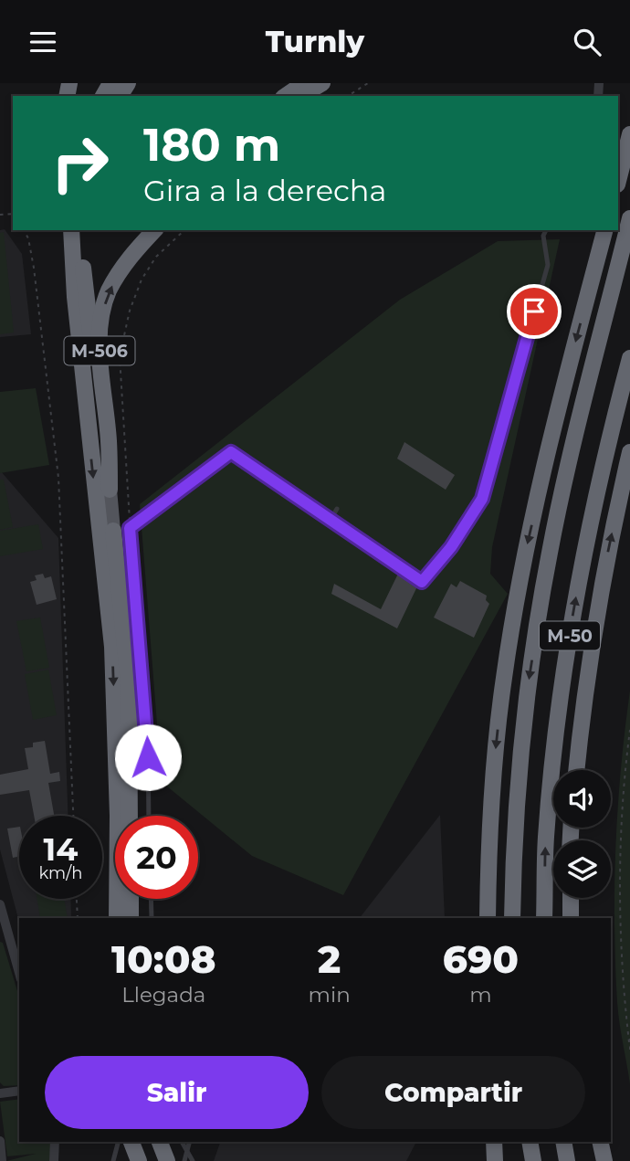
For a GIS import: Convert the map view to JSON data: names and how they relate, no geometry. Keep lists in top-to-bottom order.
{
  "streets": {
    "highway": ["M-506", "M-50"]
  },
  "page": {
    "header": "Turnly",
    "turn": ["180 m", "Gira a la derecha"],
    "speed": "14 km/h",
    "limit": "20",
    "eta": [
      "10:08",
      "Llegada",
      "2",
      "min",
      "690",
      "m"
    ],
    "buttons": ["Salir", "Compartir"]
  }
}
